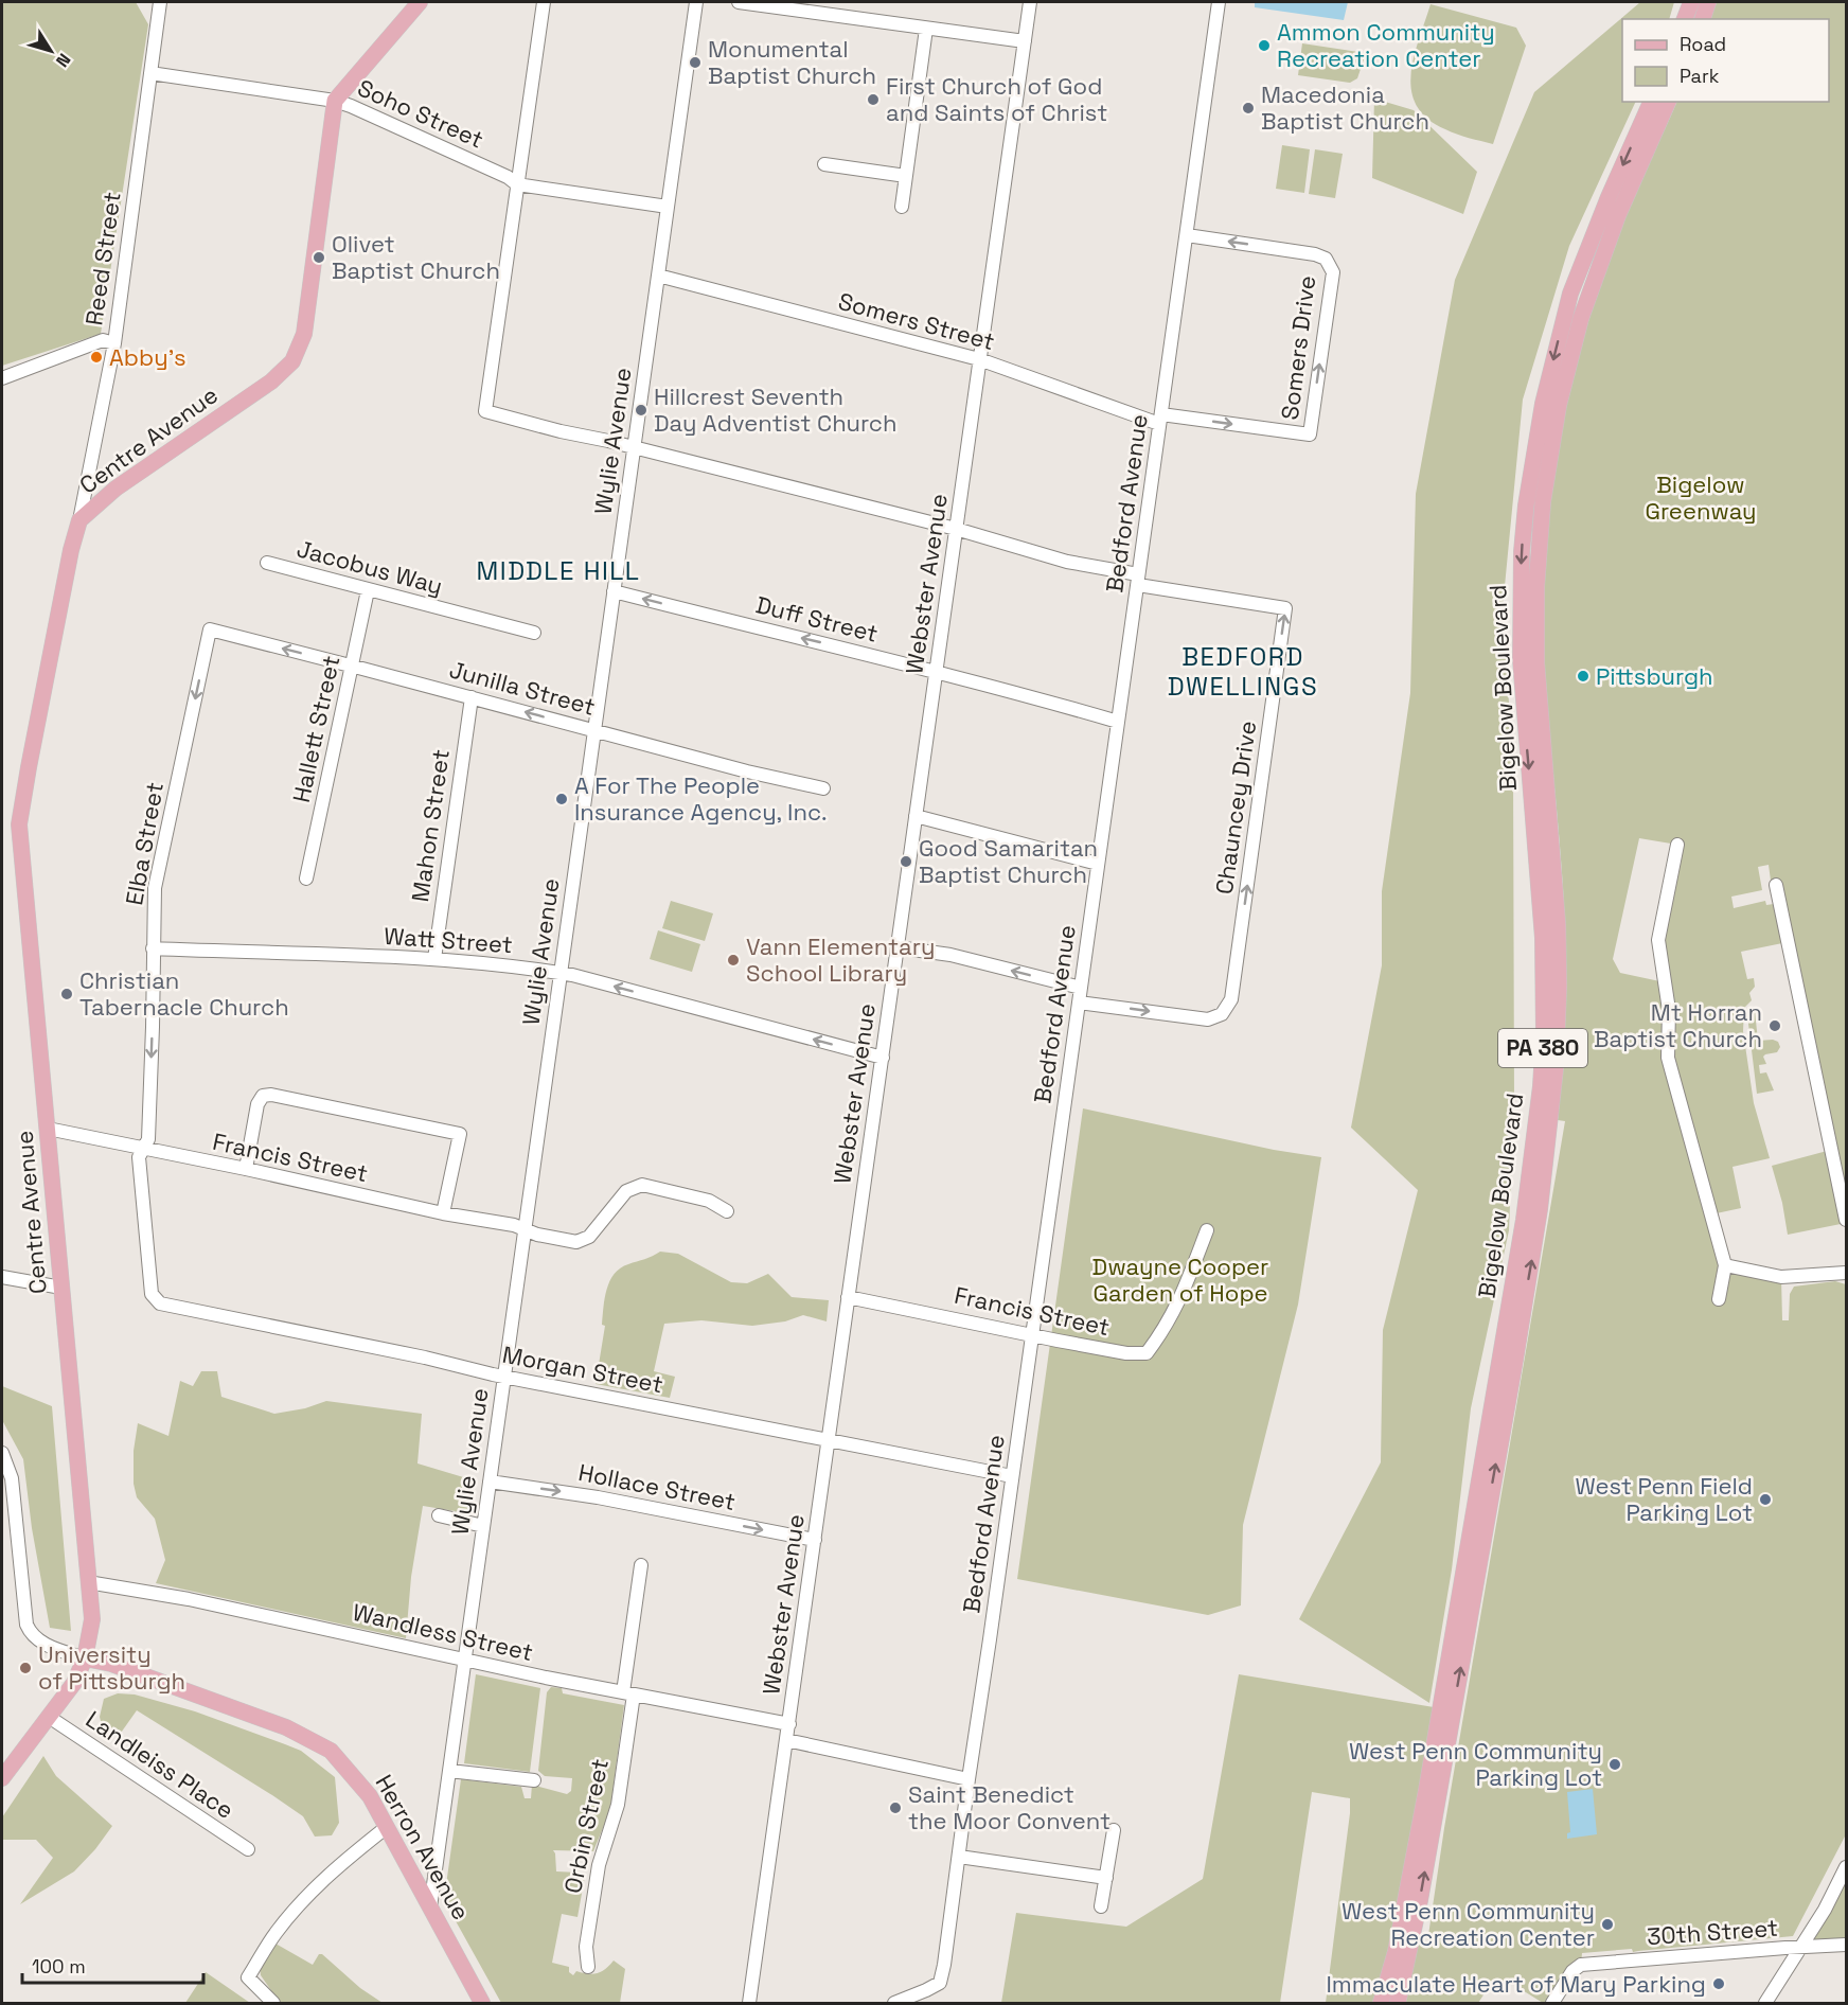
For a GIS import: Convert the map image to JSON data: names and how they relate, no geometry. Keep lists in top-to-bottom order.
{
  "streets": {
    "main road": [
      "Centre Avenue",
      "Bigelow Boulevard",
      "PA 380",
      "Herron Avenue"
    ],
    "street": [
      "Soho Street",
      "Reed Street",
      "Somers Street",
      "Somers Drive",
      "Wylie Avenue",
      "Bedford Avenue",
      "Jacobus Way",
      "Webster Avenue",
      "Duff Street",
      "Junilla Street",
      "Hallett Street",
      "Chauncey Drive",
      "Mahon Street",
      "Elba Street",
      "Watt Street",
      "Francis Street",
      "Morgan Street",
      "Hollace Street",
      "Wandless Street",
      "Landleiss Place",
      "Orbin Street",
      "30th Street"
    ]
  },
  "crossings": [
    ["Soho Street", "Reed Street"],
    ["Soho Street", "Centre Avenue"],
    ["Soho Street", "Wylie Avenue"],
    ["Reed Street", "Centre Avenue"],
    ["Somers Street", "Somers Drive"],
    ["Somers Street", "Wylie Avenue"],
    ["Somers Street", "Bedford Avenue"],
    ["Somers Street", "Webster Avenue"],
    ["Somers Drive", "Bedford Avenue"],
    ["Centre Avenue", "Francis Street"],
    ["Centre Avenue", "Wandless Street"],
    ["Centre Avenue", "Landleiss Place"],
    ["Centre Avenue", "Herron Avenue"],
    ["Wylie Avenue", "Duff Street"],
    ["Wylie Avenue", "Junilla Street"],
    ["Wylie Avenue", "Watt Street"],
    ["Wylie Avenue", "Francis Street"],
    ["Wylie Avenue", "Morgan Street"],
    ["Wylie Avenue", "Hollace Street"],
    ["Wylie Avenue", "Wandless Street"],
    ["Wylie Avenue", "Herron Avenue"],
    ["Bedford Avenue", "Duff Street"],
    ["Bedford Avenue", "Chauncey Drive"],
    ["Bedford Avenue", "Francis Street"],
    ["Bedford Avenue", "Morgan Street"],
    ["Jacobus Way", "Hallett Street"],
    ["Webster Avenue", "Duff Street"],
    ["Webster Avenue", "Watt Street"],
    ["Webster Avenue", "Francis Street"],
    ["Webster Avenue", "Morgan Street"],
    ["Webster Avenue", "Hollace Street"],
    ["Webster Avenue", "Wandless Street"],
    ["Junilla Street", "Hallett Street"],
    ["Junilla Street", "Mahon Street"],
    ["Junilla Street", "Elba Street"],
    ["Mahon Street", "Watt Street"],
    ["Elba Street", "Watt Street"],
    ["Elba Street", "Francis Street"],
    ["Elba Street", "Morgan Street"],
    ["Wandless Street", "Orbin Street"]
  ],
  "one_way": [
    "Duff Street",
    "Junilla Street",
    "Elba Street",
    "Watt Street",
    "Hollace Street"
  ],
  "districts": ["MIDDLE HILL", "BEDFORD DWELLINGS"],
  "parks": ["Bigelow Greenway", "Dwayne Cooper Garden of Hope"],
  "places": [
    "Ammon Community Recreation Center",
    "Monumental Baptist Church",
    "First Church of God and Saints of Christ",
    "Macedonia Baptist Church",
    "Olivet Baptist Church",
    "Abby's",
    "Hillcrest Seventh Day Adventist Church",
    "Pittsburgh",
    "A For The People Insurance Agency, Inc.",
    "Good Samaritan Baptist Church",
    "Vann Elementary School Library",
    "Christian Tabernacle Church",
    "Mt Horran Baptist Church",
    "West Penn Field Parking Lot",
    "University of Pittsburgh",
    "West Penn Community Parking Lot",
    "Saint Benedict the Moor Convent",
    "West Penn Community Recreation Center",
    "Immaculate Heart of Mary Parking"
  ],
  "legend": ["Road", "Park"],
  "scale_bar": "100 m",
  "north": "bottom right"
}
